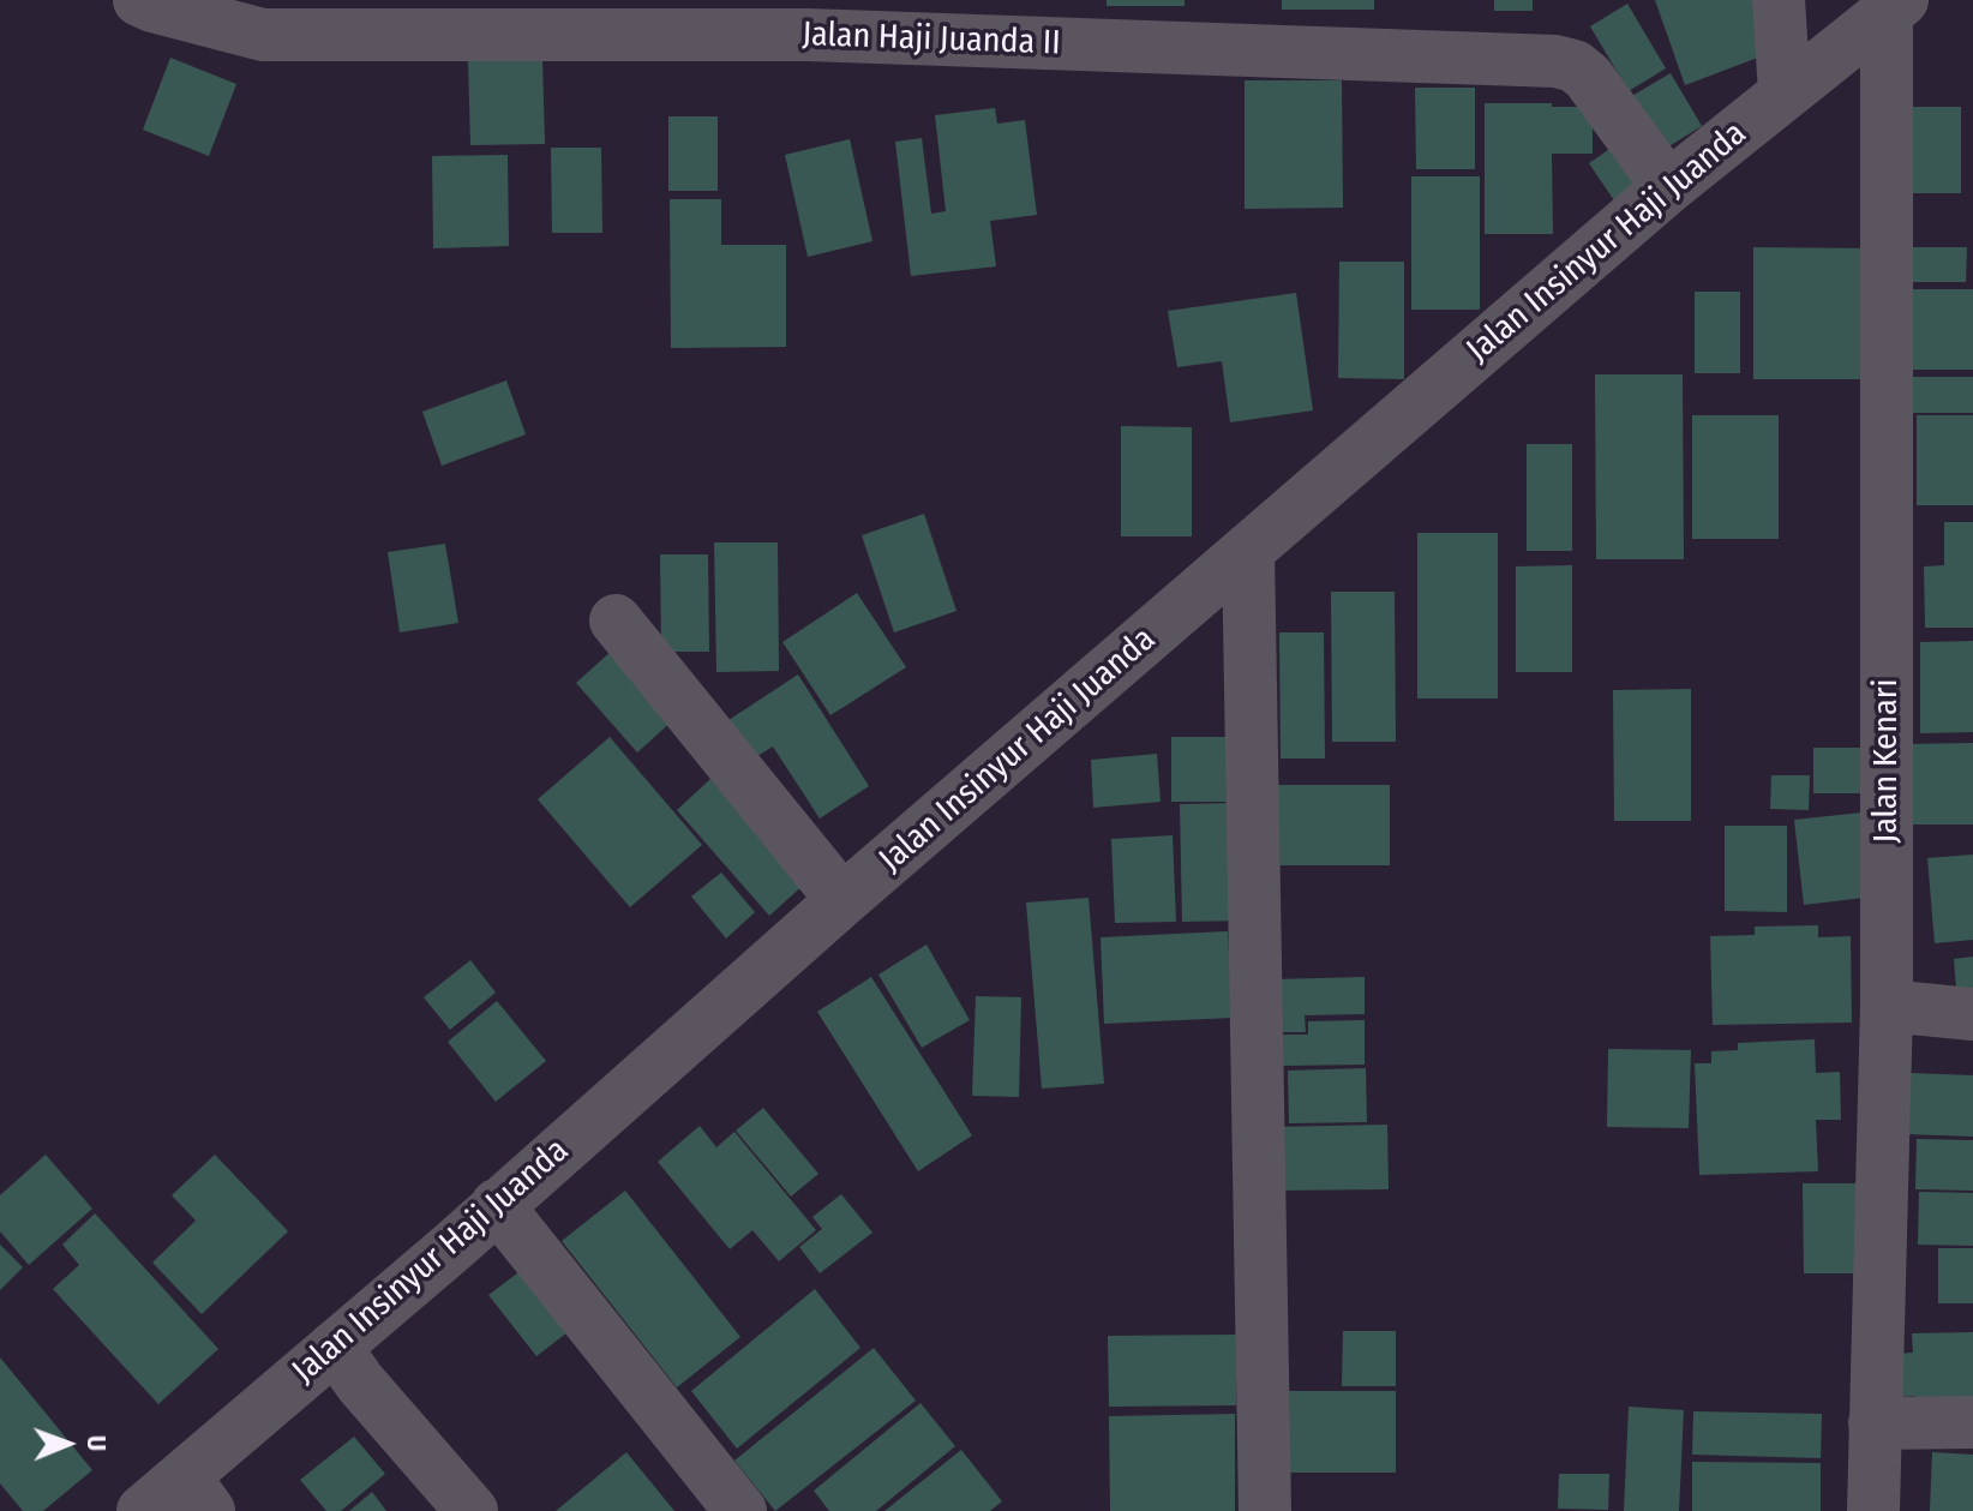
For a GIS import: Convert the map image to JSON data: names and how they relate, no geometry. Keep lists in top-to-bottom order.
{
  "streets": {
    "street": ["Jalan Haji Juanda II", "Jalan Insinyur Haji Juanda", "Jalan Kenari"]
  },
  "crossings": [
    ["Jalan Haji Juanda II", "Jalan Insinyur Haji Juanda"],
    ["Jalan Insinyur Haji Juanda", "Jalan Kenari"]
  ],
  "north": "right"
}
